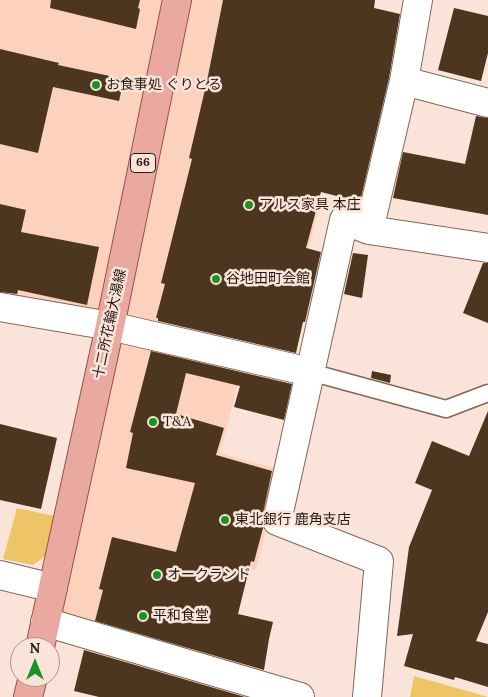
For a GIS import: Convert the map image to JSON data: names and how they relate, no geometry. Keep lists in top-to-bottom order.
{
  "streets": {
    "main road": ["66", "十二所花輪大湯線"]
  },
  "places": [
    "お食事処 ぐりとる",
    "アルス家具 本庄",
    "谷地田町会館",
    "T&A",
    "東北銀行 鹿角支店",
    "オークランド",
    "平和食堂"
  ],
  "north": "top"
}
